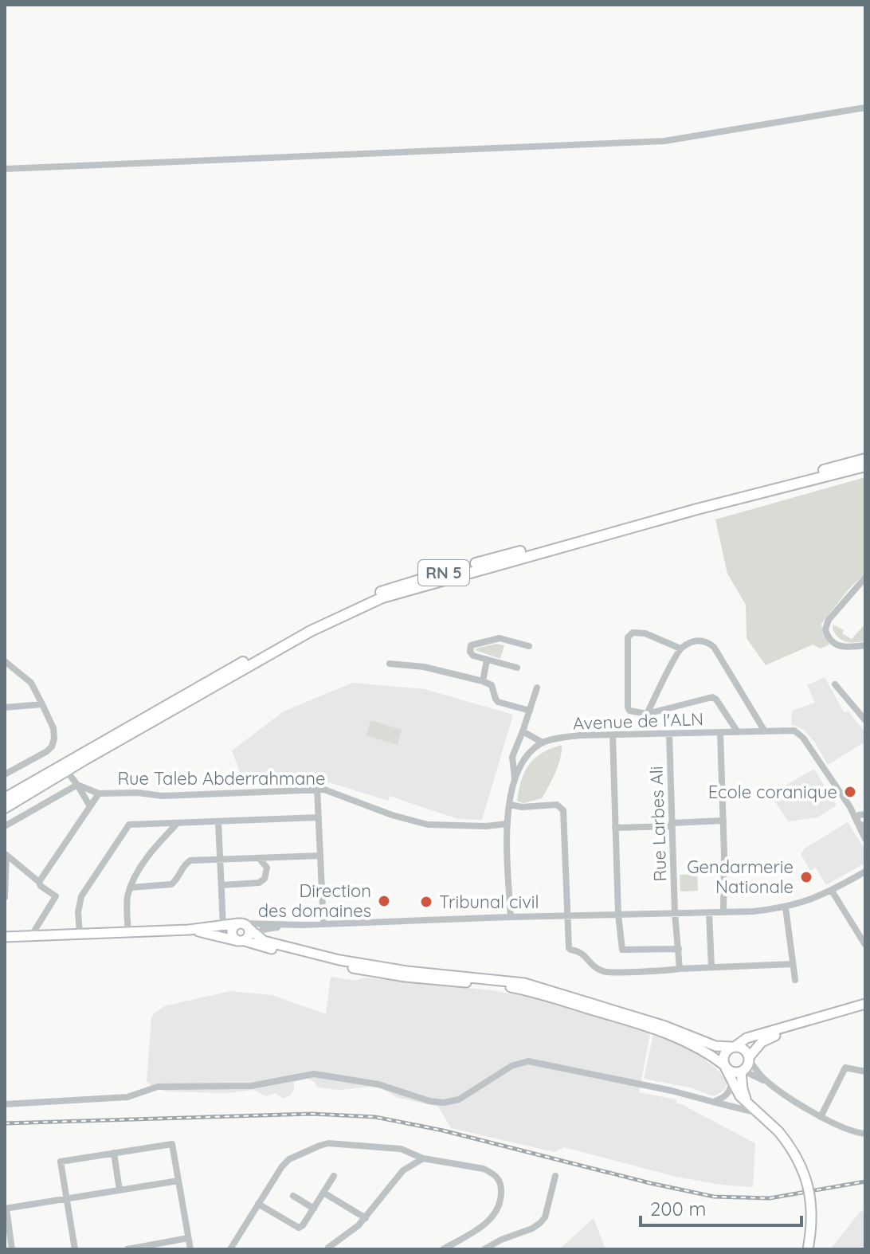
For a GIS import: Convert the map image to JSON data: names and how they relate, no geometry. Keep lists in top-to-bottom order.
{
  "streets": {
    "main road": ["RN 5"],
    "street": ["Avenue de l'ALN", "Rue Taleb Abderrahmane", "Rue Larbes Ali"]
  },
  "crossings": [
    ["Avenue de l'ALN", "Rue Larbes Ali"]
  ],
  "places": [
    "Ecole coranique",
    "Gendarmerie Nationale",
    "Direction des domaines",
    "Tribunal civil"
  ],
  "scale_bar": "200 m"
}
